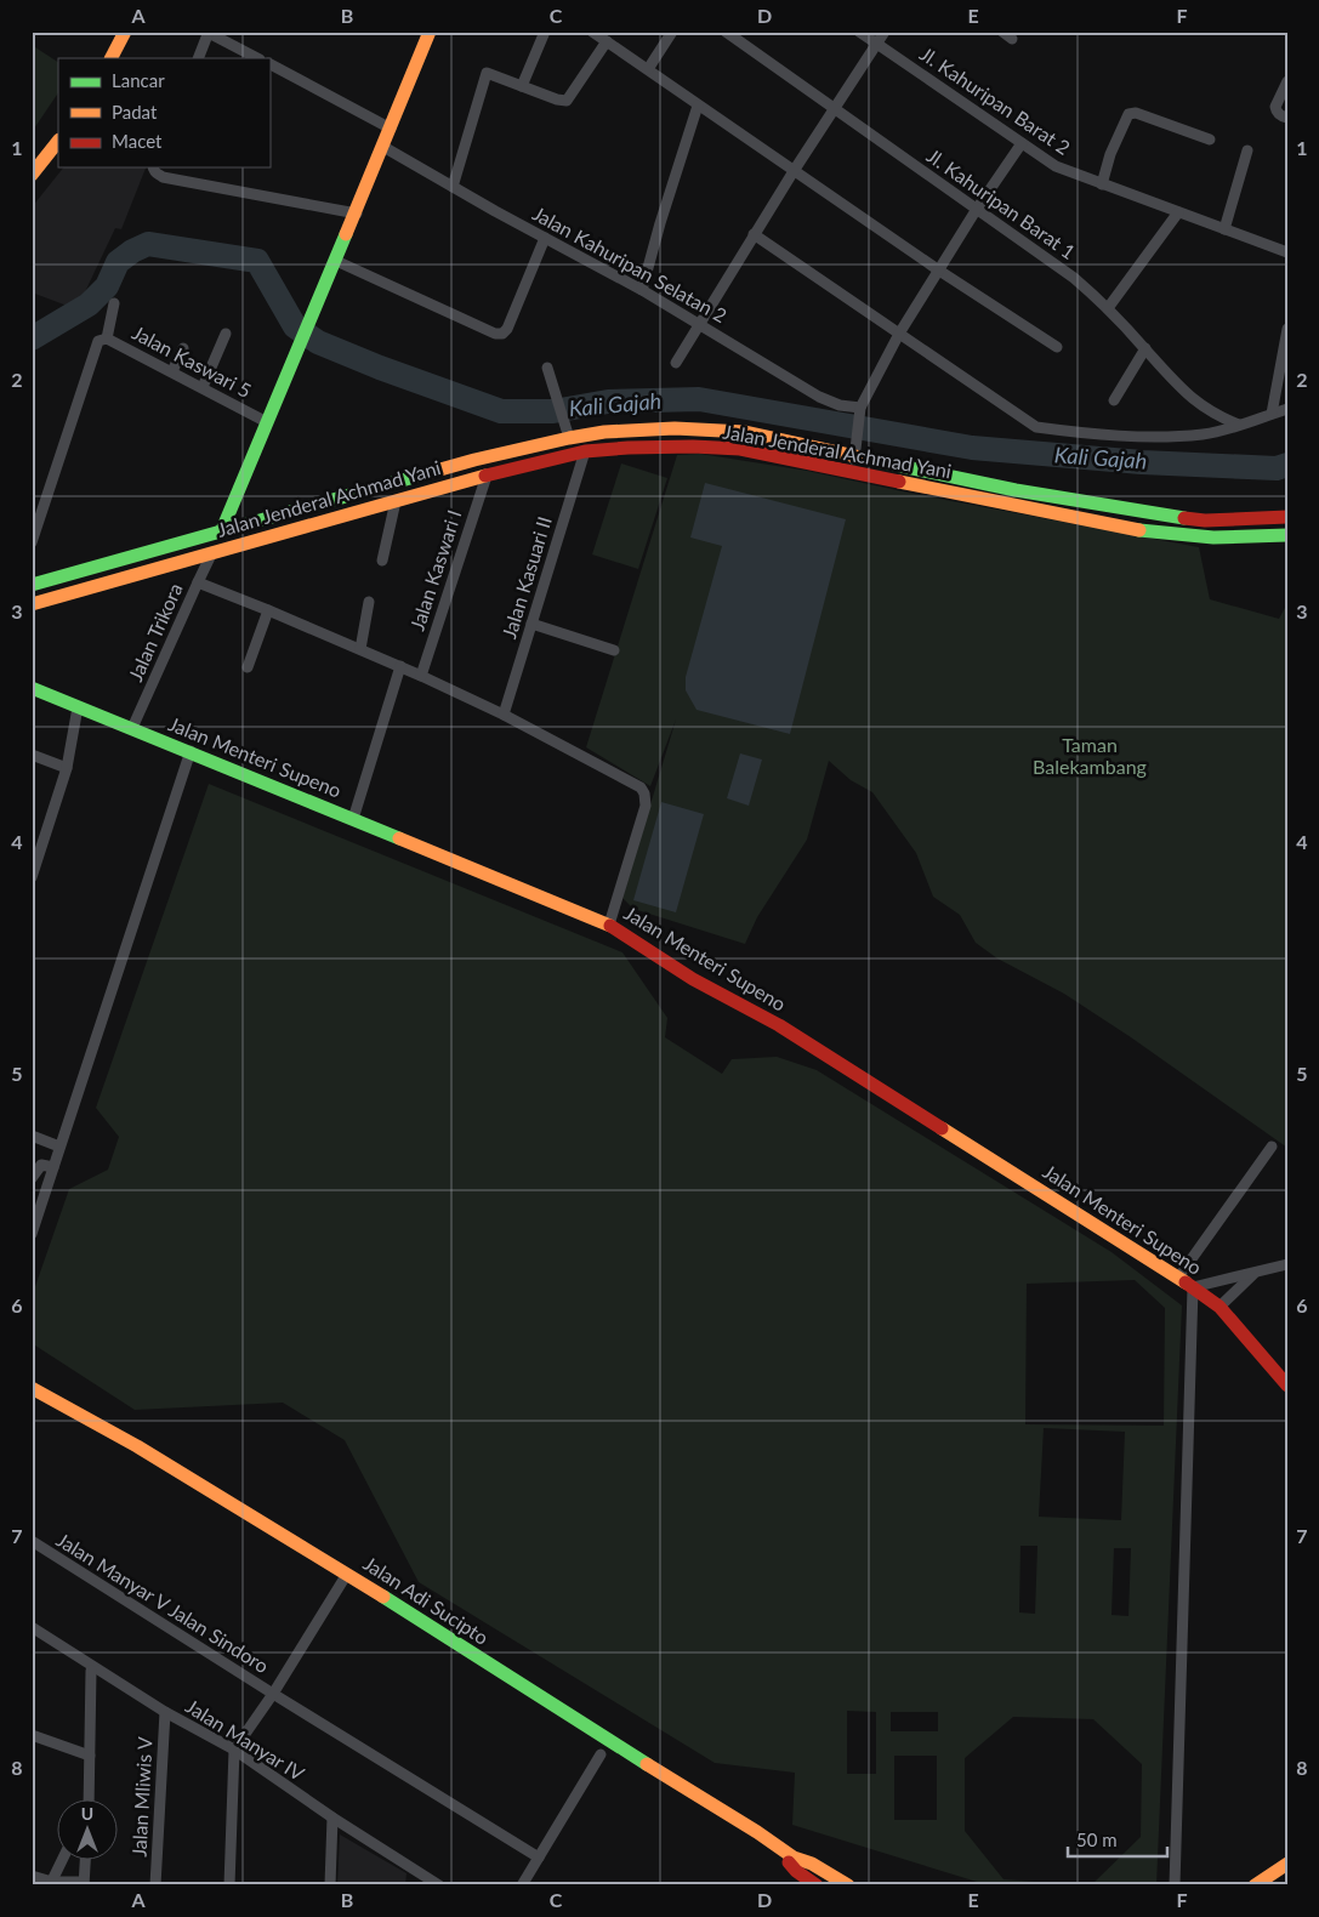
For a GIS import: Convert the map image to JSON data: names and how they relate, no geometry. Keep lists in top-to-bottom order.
{
  "streets": {
    "main road": ["Jalan Jenderal Achmad Yani", "Jalan Menteri Supeno", "Jalan Adi Sucipto"],
    "street": [
      "Jl. Kahuripan Barat 2",
      "Jl. Kahuripan Barat 1",
      "Jalan Kahuripan Selatan 2",
      "Jalan Kaswari 5",
      "Jalan Kaswari I",
      "Jalan Kasuari II",
      "Jalan Trikora",
      "Jalan Manyar V Jalan Sindoro",
      "Jalan Manyar IV",
      "Jalan Mliwis V"
    ]
  },
  "crossings": [
    ["Jalan Jenderal Achmad Yani", "Jalan Kaswari I"],
    ["Jalan Jenderal Achmad Yani", "Jalan Kasuari II"],
    ["Jalan Jenderal Achmad Yani", "Jalan Trikora"],
    ["Jalan Trikora", "Jalan Menteri Supeno"],
    ["Jalan Manyar IV", "Jalan Mliwis V"]
  ],
  "water": ["Kali Gajah"],
  "parks": ["Taman Balekambang"],
  "legend": ["Lancar", "Padat", "Macet"],
  "scale_bar": "50 m",
  "north": "top",
  "grid": {
    "columns": [
      "A",
      "B",
      "C",
      "D",
      "E",
      "F"
    ],
    "rows": [
      "1",
      "2",
      "3",
      "4",
      "5",
      "6",
      "7",
      "8"
    ]
  }
}
